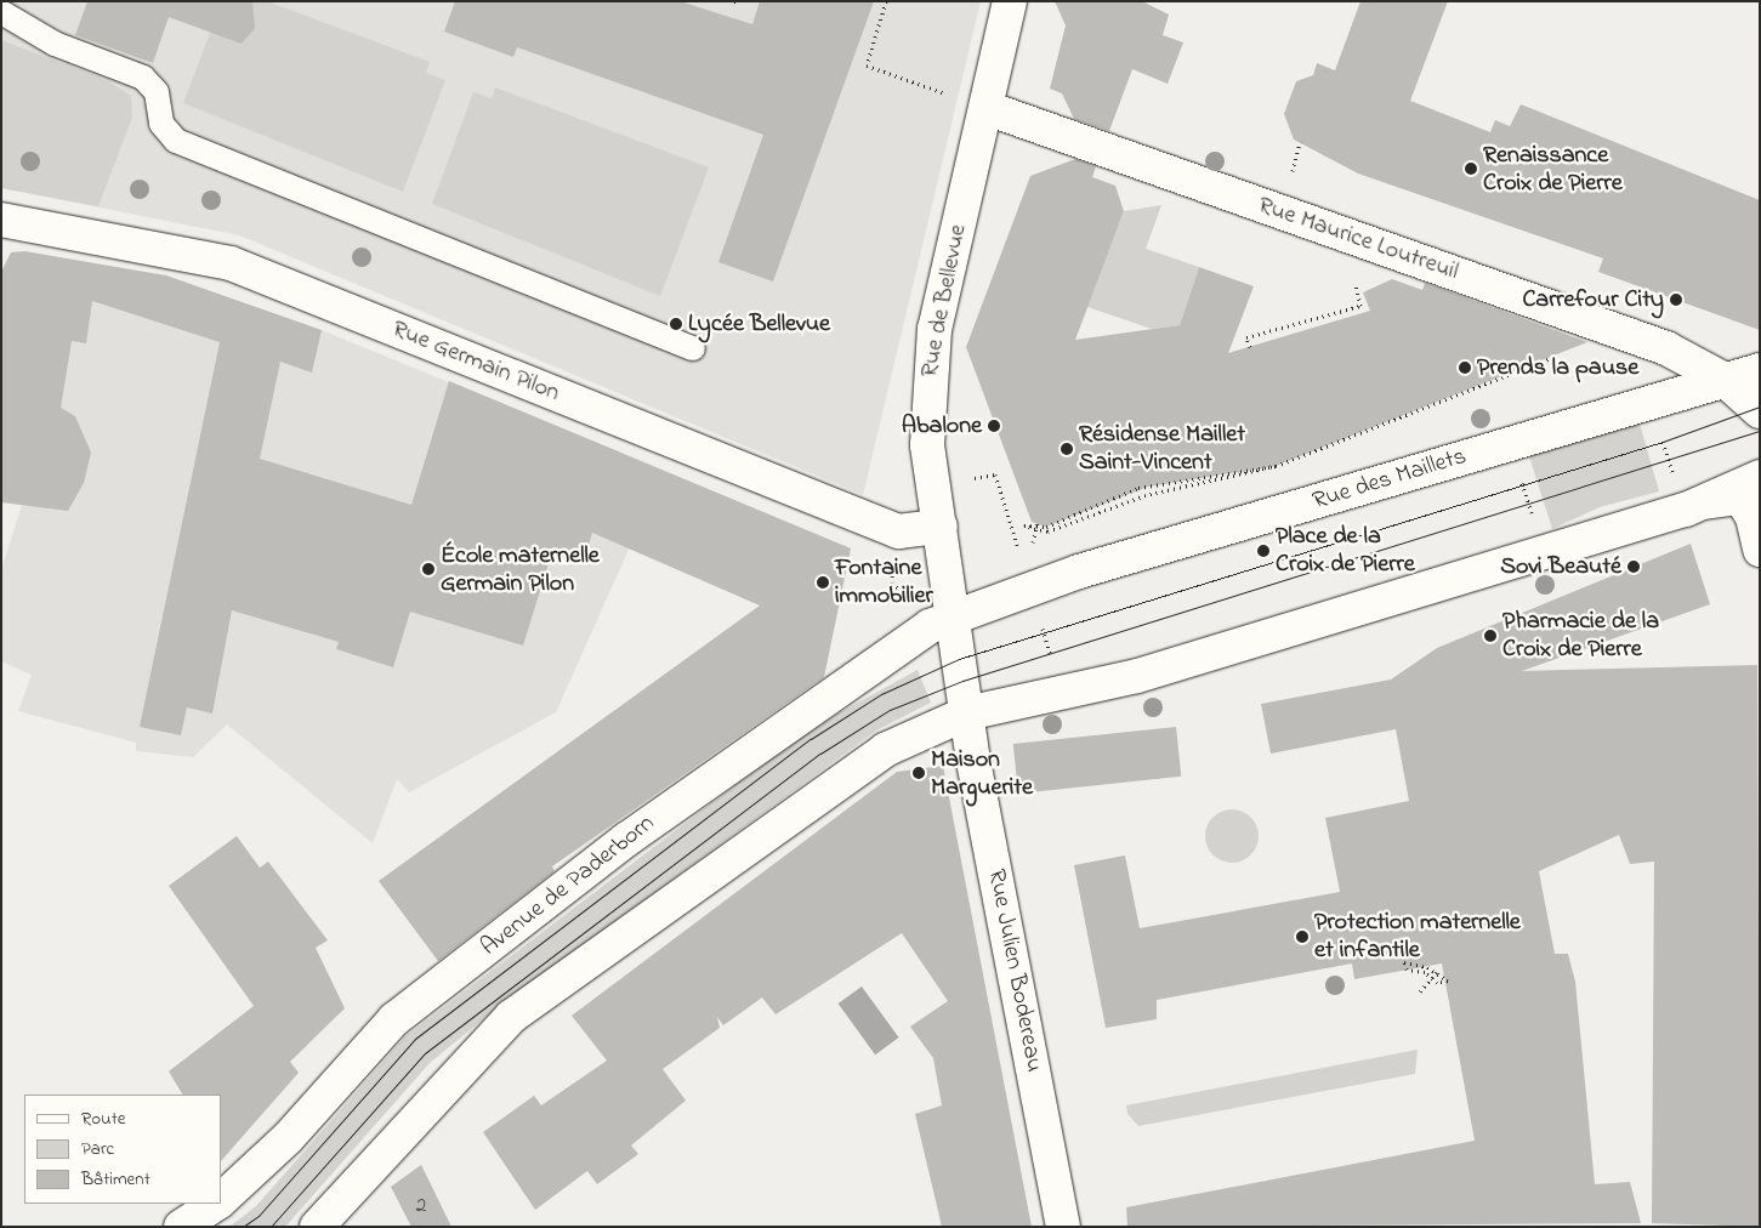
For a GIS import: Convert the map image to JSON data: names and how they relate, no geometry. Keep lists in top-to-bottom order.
{
  "streets": {
    "main road": [
      "Rue Maurice Loutreuil",
      "Rue de Bellevue",
      "Rue Germain Pilon",
      "Rue des Maillets",
      "Avenue de Paderborn",
      "Rue Julien Bodereau"
    ]
  },
  "crossings": [
    ["Rue Maurice Loutreuil", "Rue de Bellevue"],
    ["Rue Maurice Loutreuil", "Rue des Maillets"],
    ["Rue de Bellevue", "Rue Germain Pilon"],
    ["Rue de Bellevue", "Rue des Maillets"],
    ["Rue de Bellevue", "Avenue de Paderborn"],
    ["Rue de Bellevue", "Rue Julien Bodereau"],
    ["Rue des Maillets", "Avenue de Paderborn"]
  ],
  "places": [
    "Renaissance Croix de Pierre",
    "Carrefour City",
    "Lycée Bellevue",
    "Prends la pause",
    "Abalone",
    "Résidense Maillet Saint-Vincent",
    "Place de la Croix de Pierre",
    "Sovi Beauté",
    "École maternelle Germain Pilon",
    "Fontaine immobilier",
    "Pharmacie de la Croix de Pierre",
    "Maison Marguerite",
    "Protection maternelle et infantile"
  ],
  "house_numbers": ["2"],
  "legend": ["Route", "Parc", "Bâtiment"]
}
